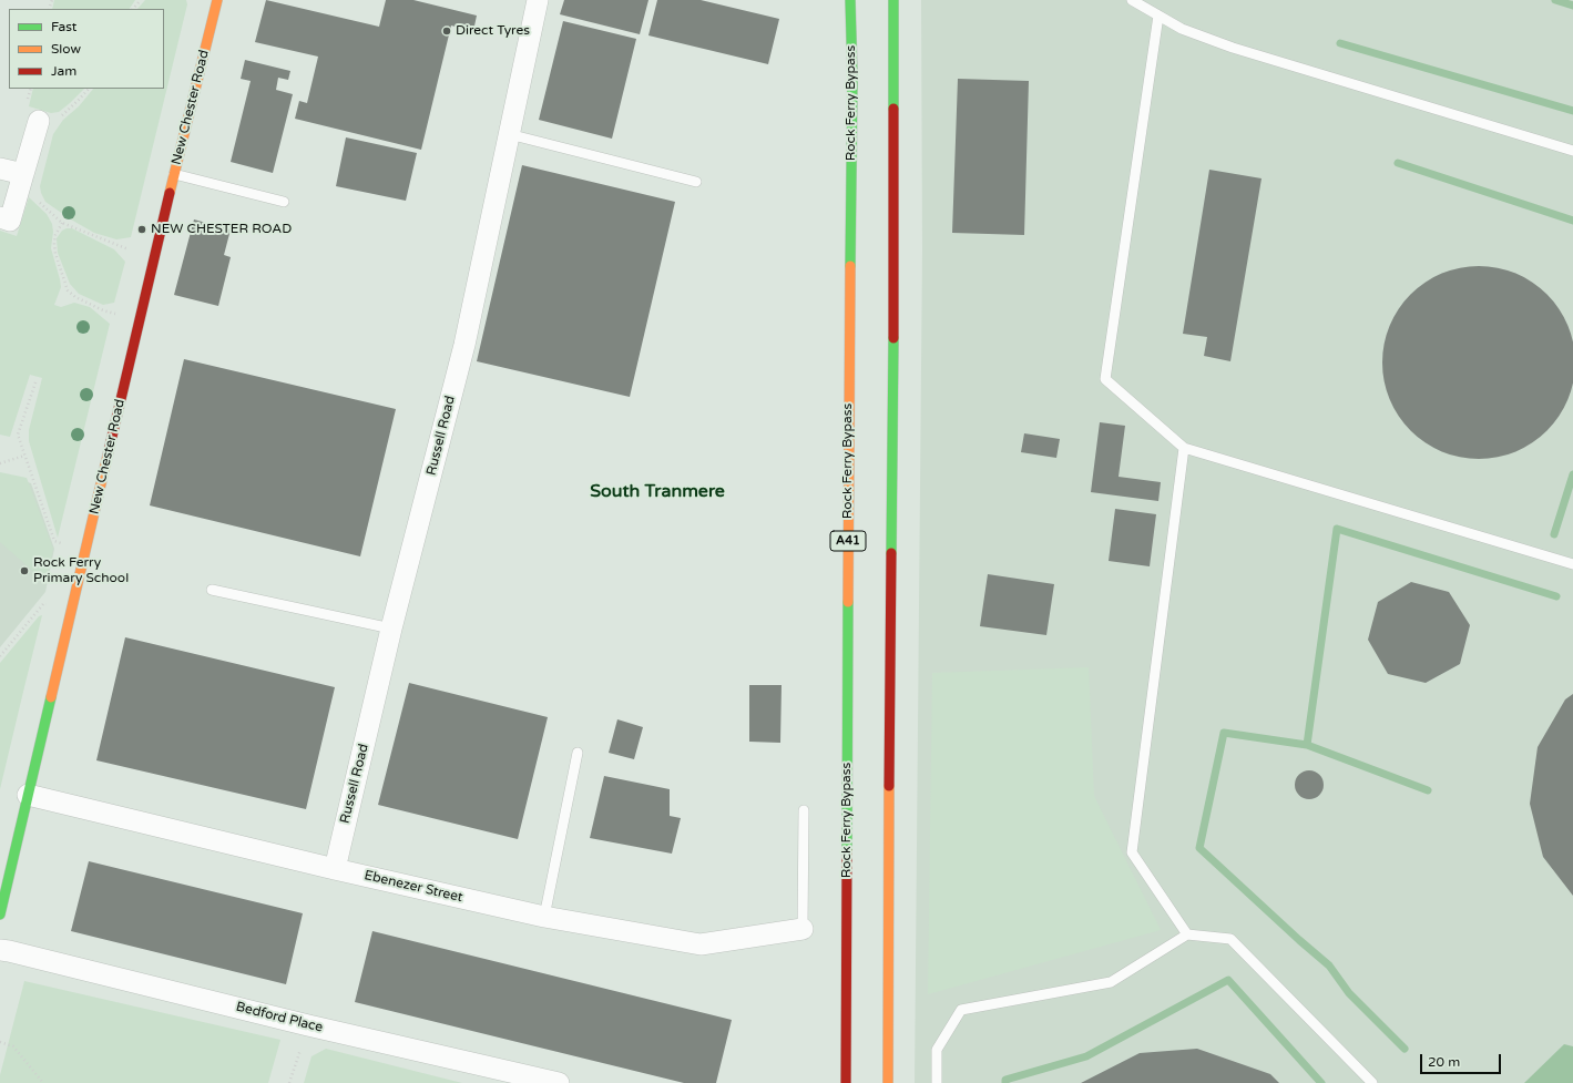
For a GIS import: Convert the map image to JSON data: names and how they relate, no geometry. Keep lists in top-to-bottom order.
{
  "streets": {
    "main road": ["Rock Ferry Bypass", "New Chester Road", "A41"],
    "street": ["Russell Road", "Ebenezer Street", "Bedford Place"]
  },
  "crossings": [
    ["New Chester Road", "Ebenezer Street"],
    ["Russell Road", "Ebenezer Street"]
  ],
  "districts": ["South Tranmere"],
  "places": ["Direct Tyres", "NEW CHESTER ROAD", "Rock Ferry Primary School"],
  "legend": ["Fast", "Slow", "Jam"],
  "scale_bar": "20 m"
}
